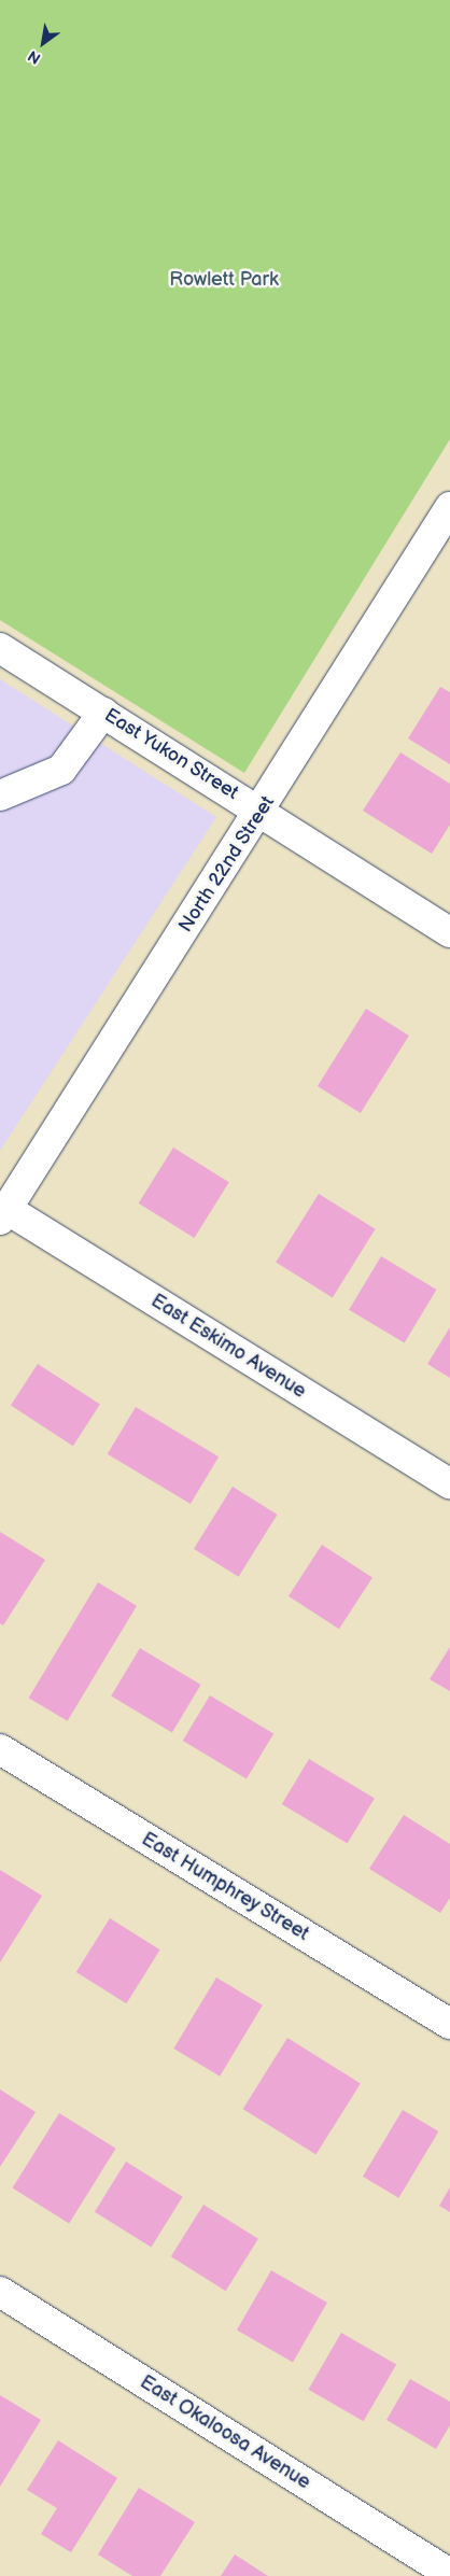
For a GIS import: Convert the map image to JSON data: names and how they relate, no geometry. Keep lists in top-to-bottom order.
{
  "streets": {
    "street": [
      "East Yukon Street",
      "North 22nd Street",
      "East Eskimo Avenue",
      "East Humphrey Street",
      "East Okaloosa Avenue"
    ]
  },
  "crossings": [
    ["East Yukon Street", "North 22nd Street"],
    ["North 22nd Street", "East Eskimo Avenue"]
  ],
  "parks": ["Rowlett Park"],
  "north": "bottom left"
}
